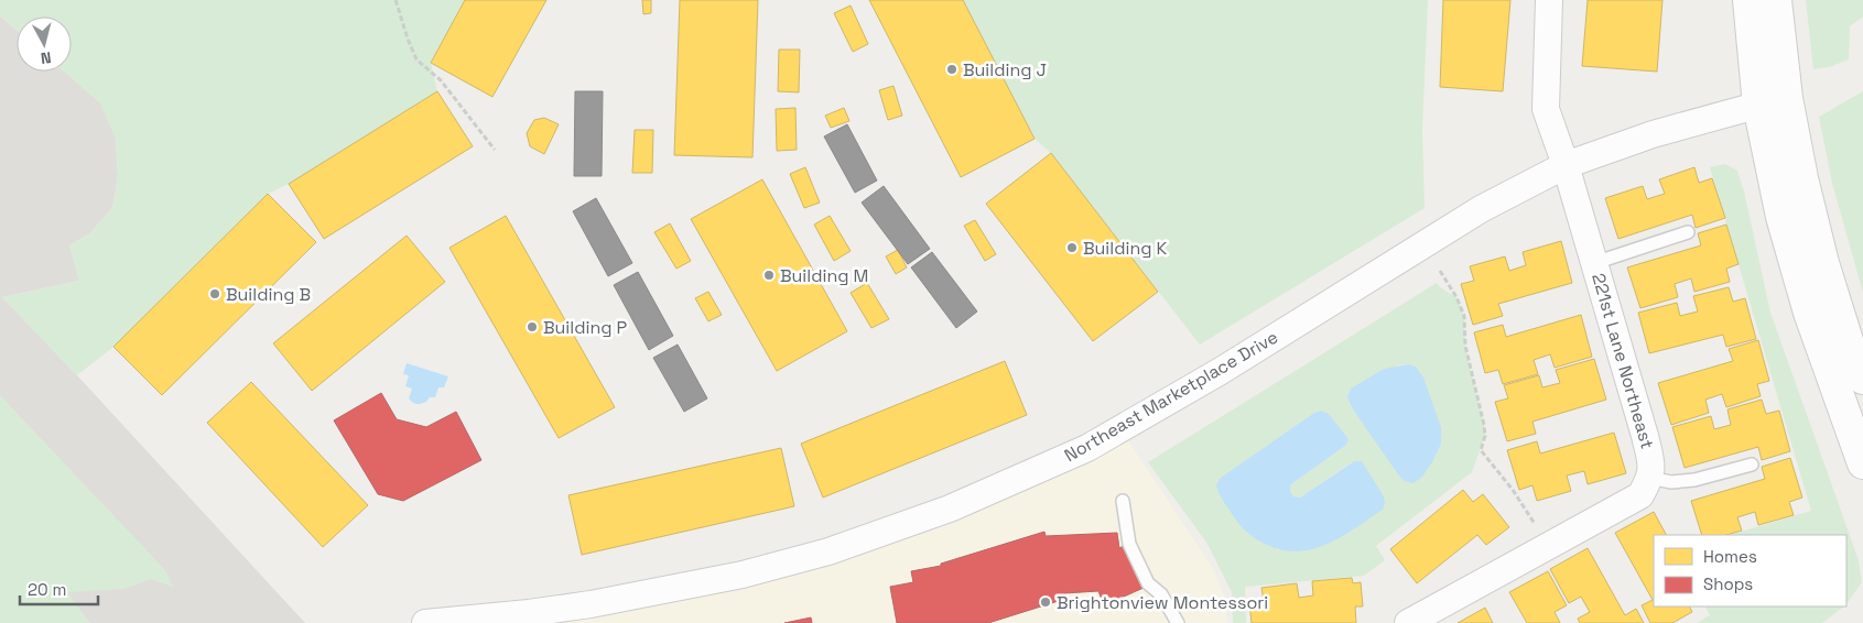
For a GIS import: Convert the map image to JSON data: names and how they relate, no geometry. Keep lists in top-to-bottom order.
{
  "streets": {
    "street": ["221st Lane Northeast", "Northeast Marketplace Drive"]
  },
  "crossings": [
    ["221st Lane Northeast", "Northeast Marketplace Drive"]
  ],
  "places": [
    "Building J",
    "Building K",
    "Building M",
    "Building B",
    "Building P",
    "Brightonview Montessori"
  ],
  "legend": ["Homes", "Shops"],
  "scale_bar": "20 m",
  "north": "bottom"
}
